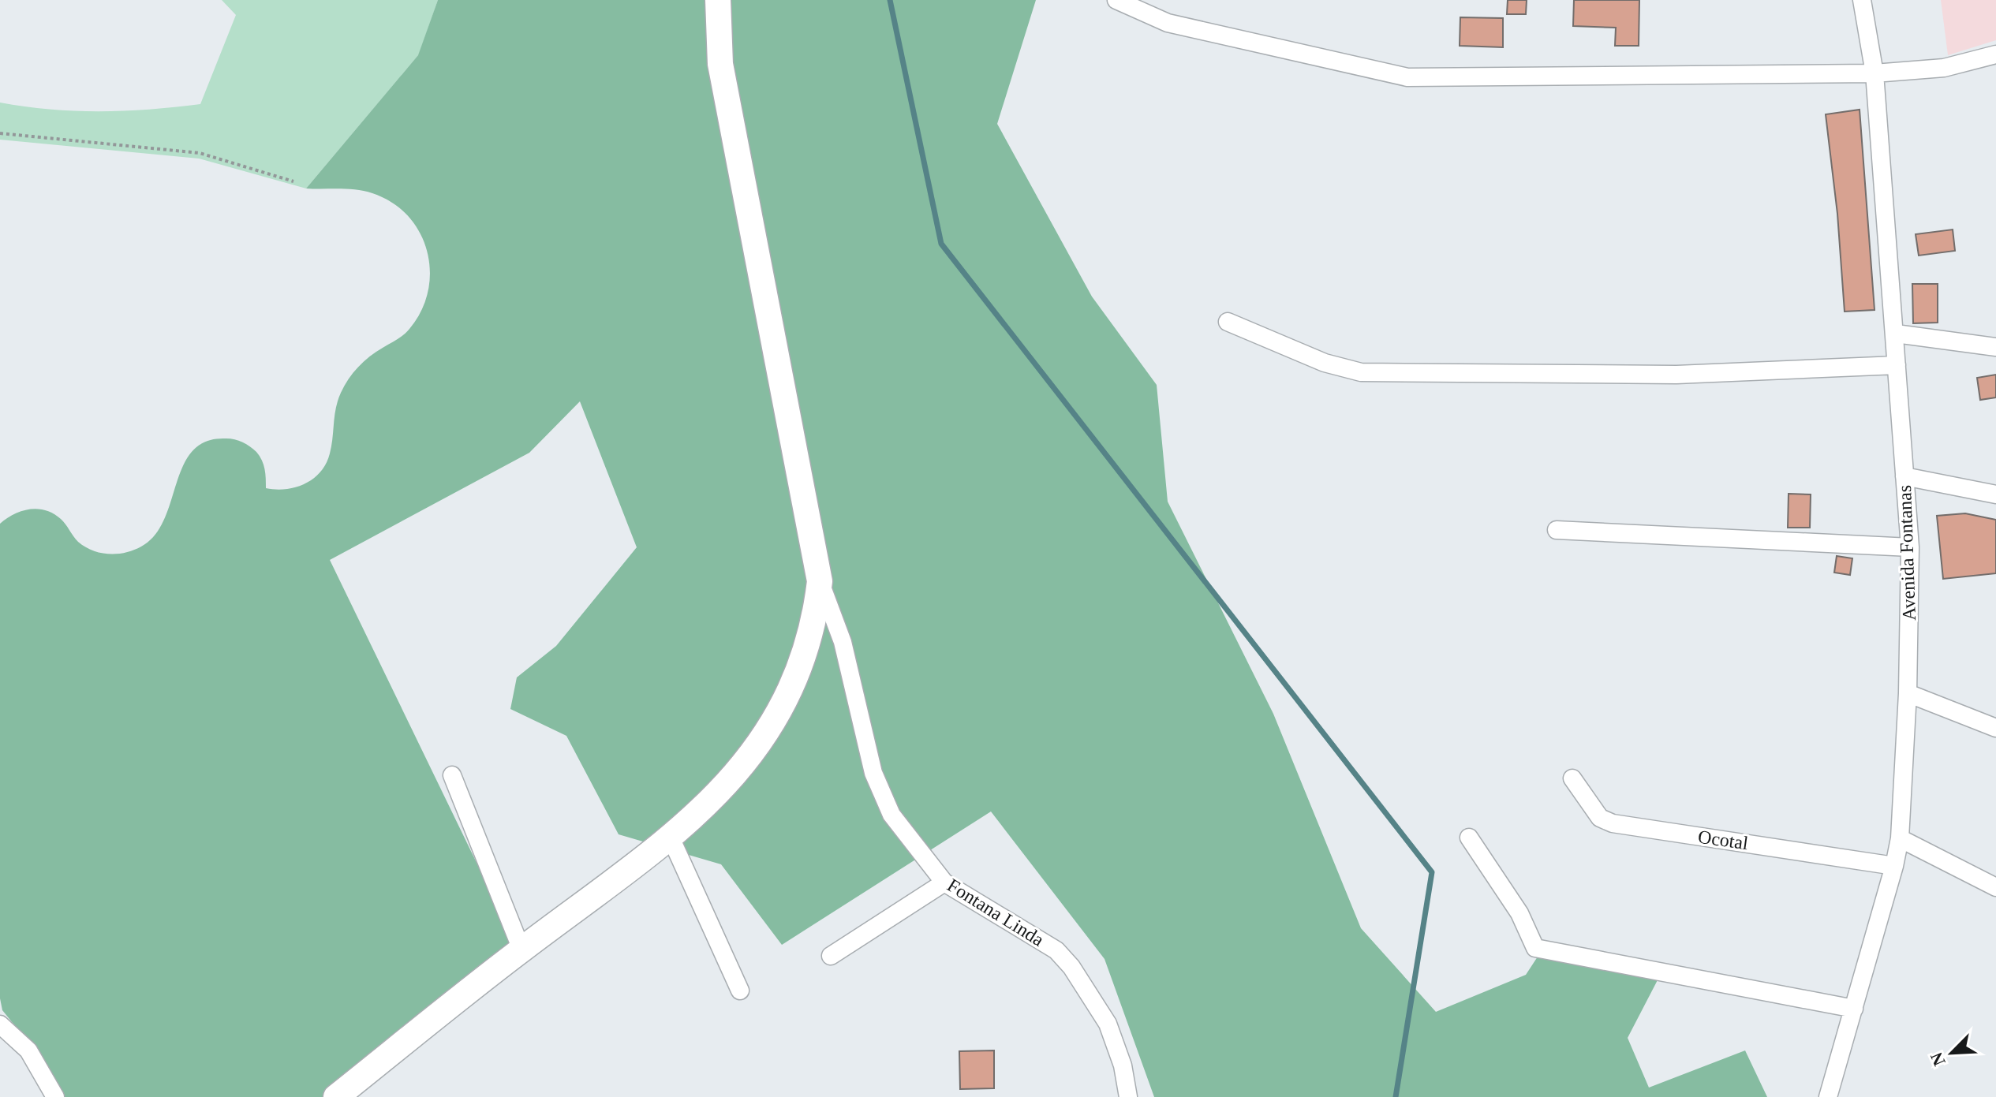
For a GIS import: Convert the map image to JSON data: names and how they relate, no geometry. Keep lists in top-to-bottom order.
{
  "streets": {
    "street": ["Avenida Fontanas", "Ocotal", "Fontana Linda"]
  },
  "crossings": [
    ["Avenida Fontanas", "Ocotal"]
  ],
  "north": "bottom left"
}
